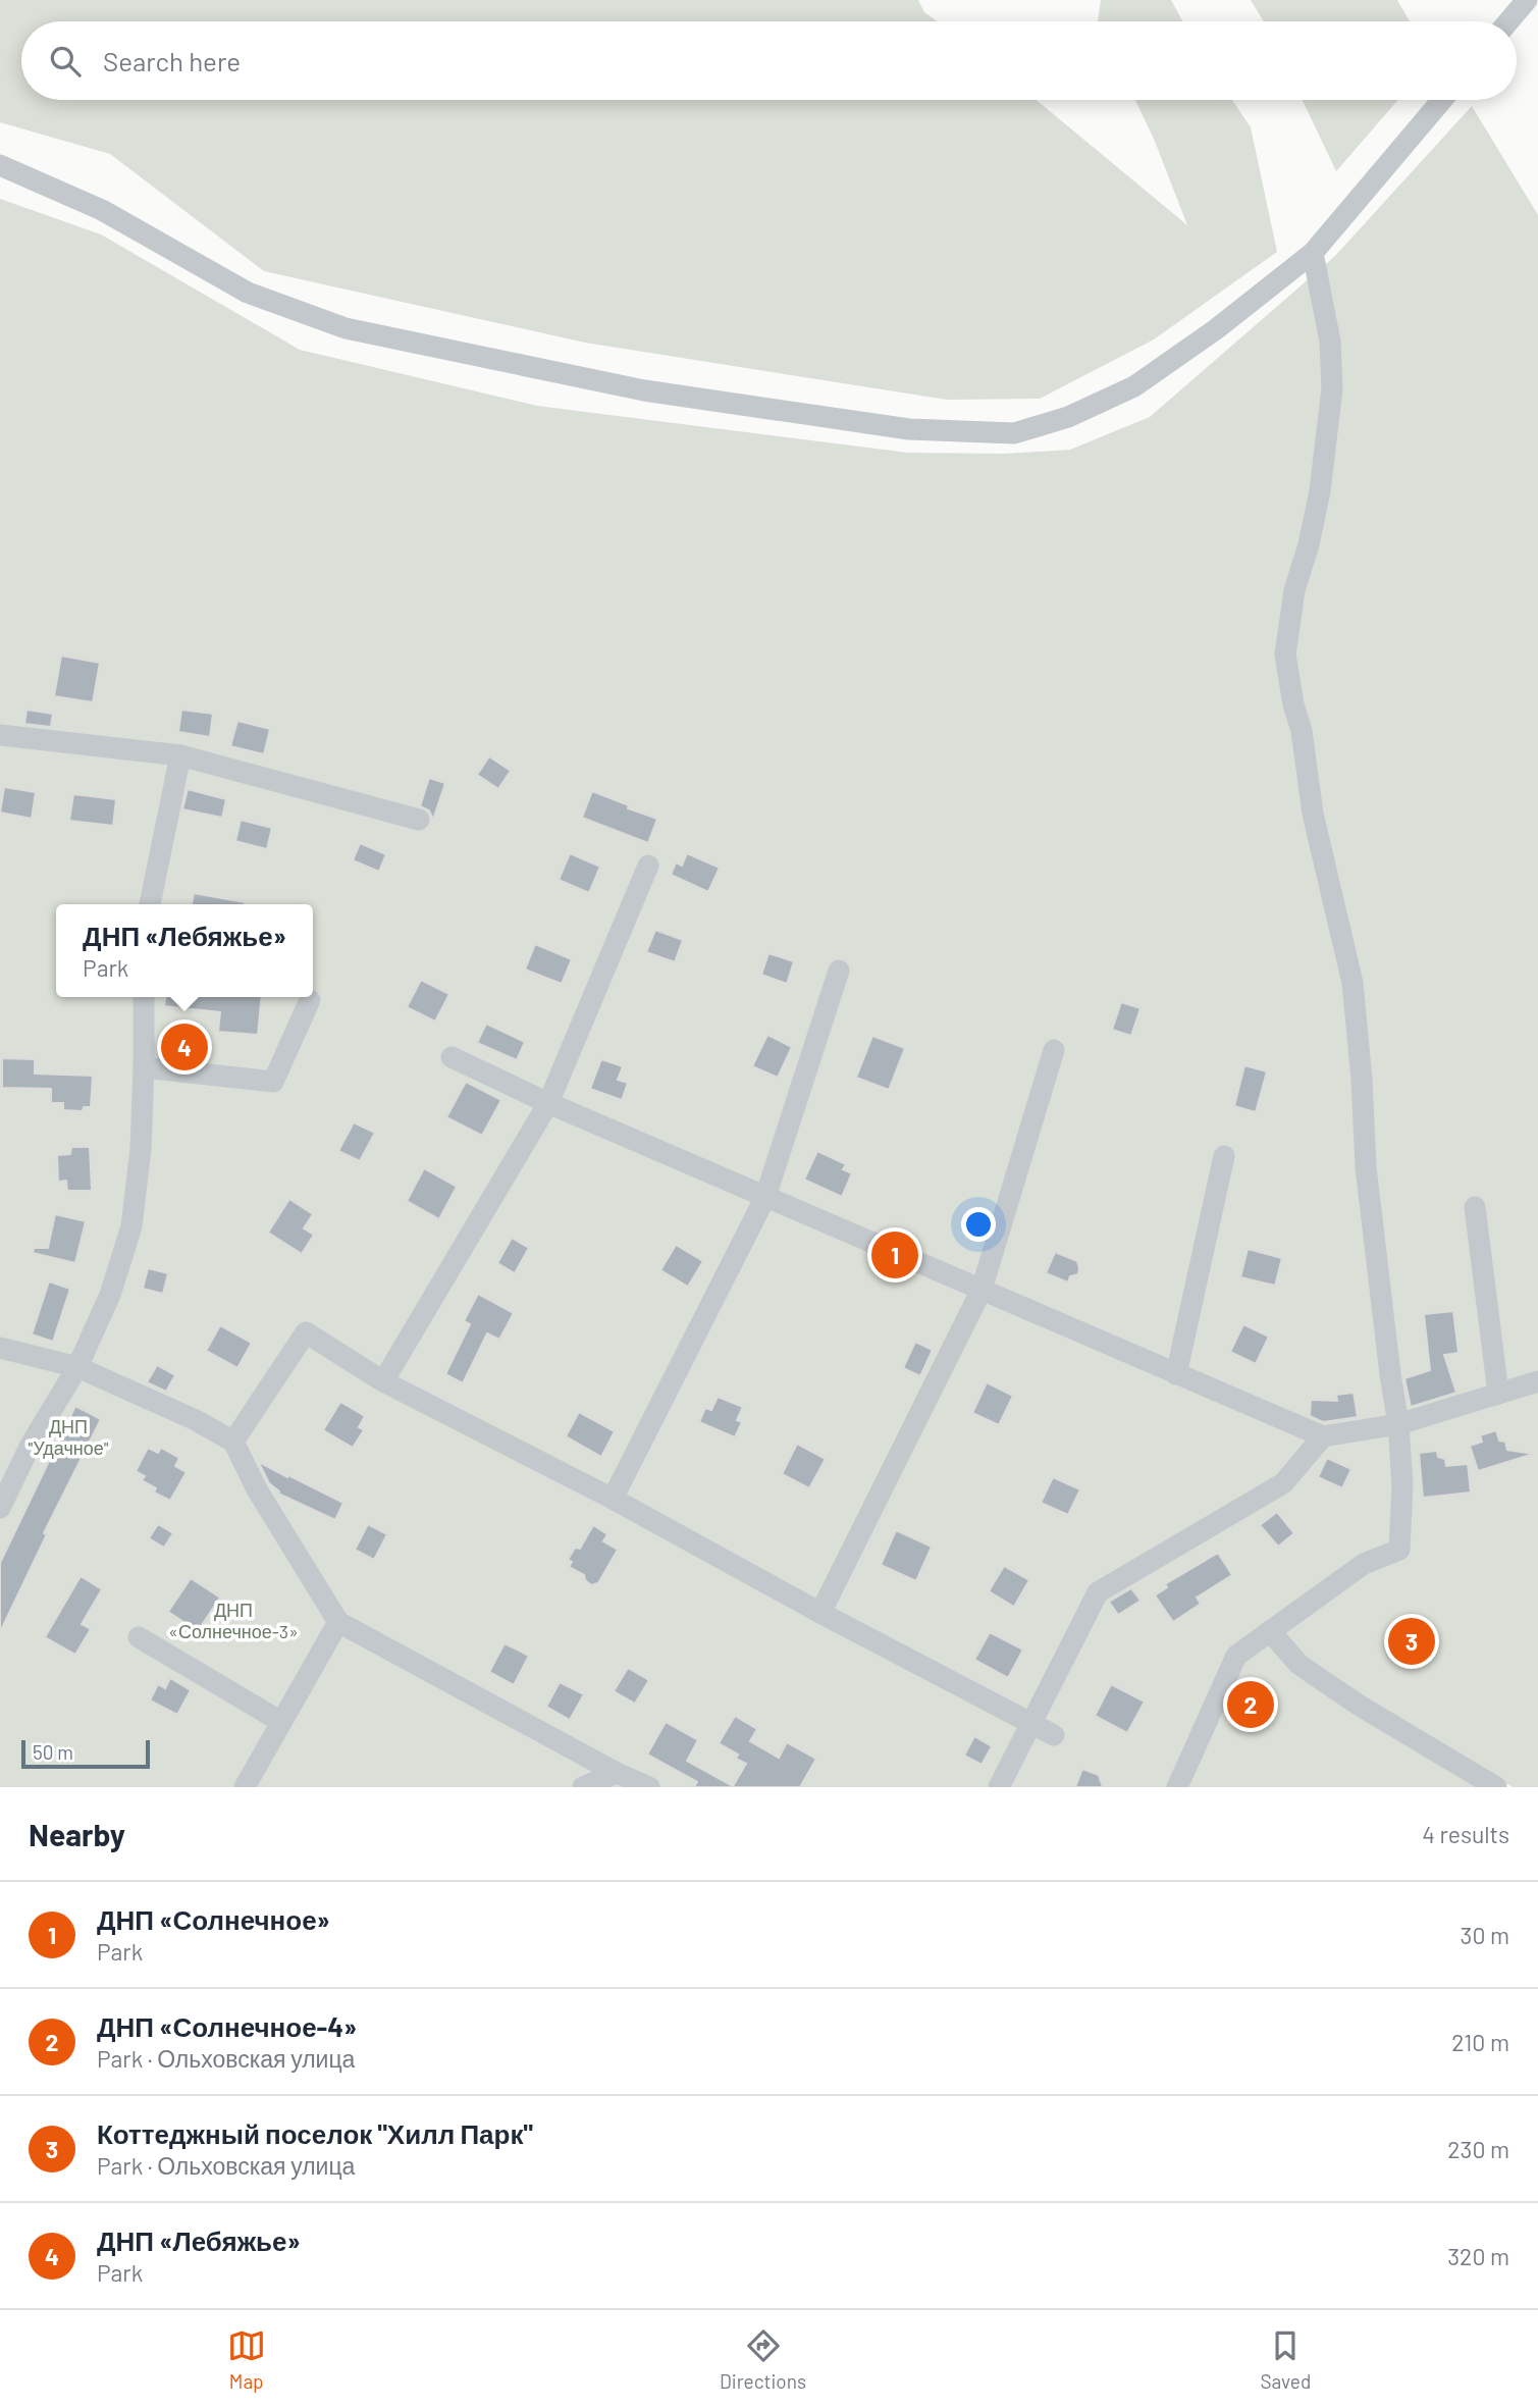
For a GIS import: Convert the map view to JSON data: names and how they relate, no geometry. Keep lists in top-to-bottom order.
{
  "parks": ["ДНП \"Удачное\"", "ДНП «Солнечное-3»"],
  "scale_bar": "50 m",
  "page": {
    "search": "Search here",
    "popup": ["ДНП «Лебяжье»", "Park"],
    "pins": [
      "4",
      "1",
      "3",
      "2"
    ],
    "scale": "50 m",
    "heading": ["Nearby", "4 results"],
    "list": [
      {
        "mark": "1",
        "name": "ДНП «Солнечное»",
        "note": "Park",
        "value": "30 m"
      },
      {
        "mark": "2",
        "name": "ДНП «Солнечное-4»",
        "note": "Park · Ольховская улица",
        "value": "210 m"
      },
      {
        "mark": "3",
        "name": "Коттеджный поселок \"Хилл Парк\"",
        "note": "Park · Ольховская улица",
        "value": "230 m"
      },
      {
        "mark": "4",
        "name": "ДНП «Лебяжье»",
        "note": "Park",
        "value": "320 m"
      }
    ],
    "nav": ["Map", "Directions", "Saved"]
  }
}
